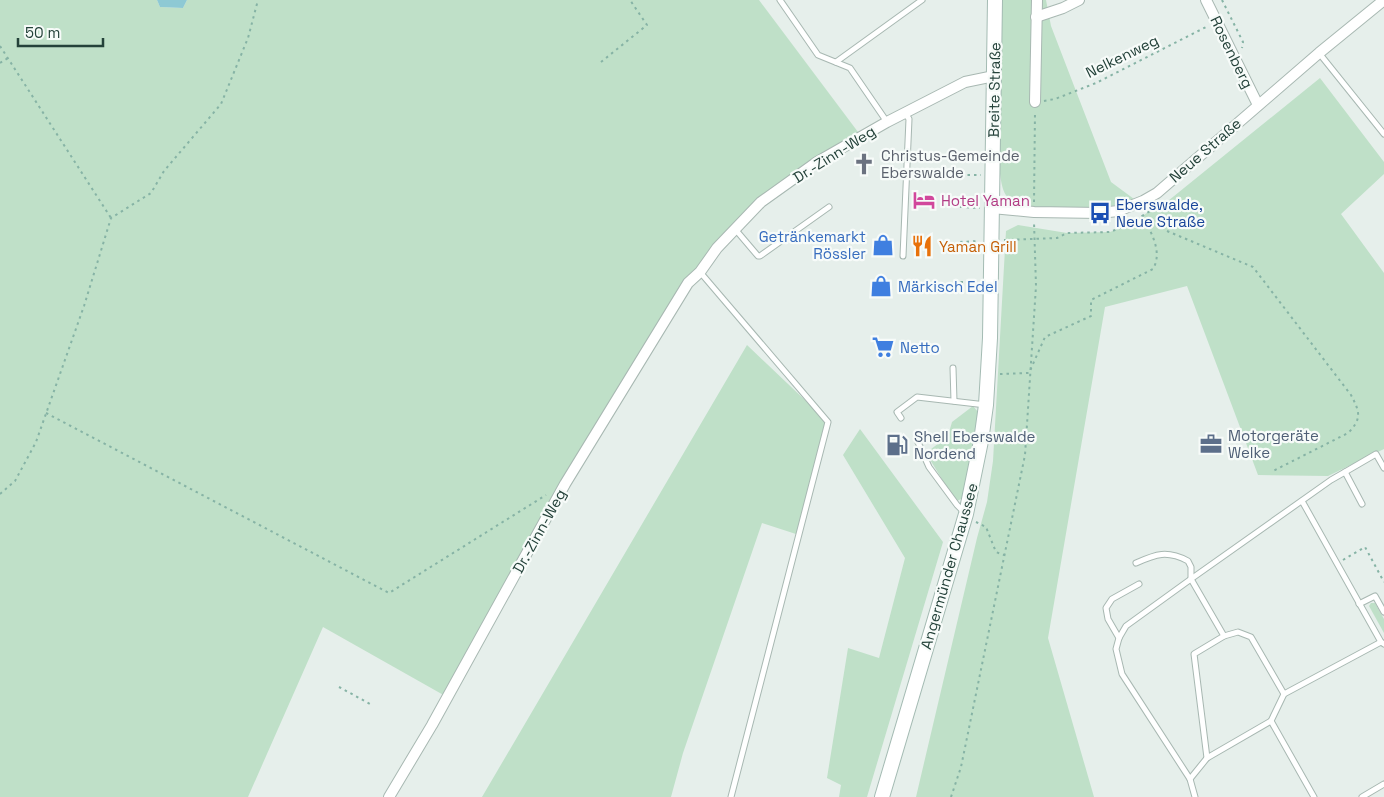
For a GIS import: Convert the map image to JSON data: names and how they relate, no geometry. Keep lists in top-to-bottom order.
{
  "streets": {
    "main road": ["Breite Straße", "Angermünder Chaussee"],
    "street": ["Rosenberg", "Neue Straße", "Dr.-Zinn-Weg"],
    "path": ["Nelkenweg"]
  },
  "crossings": [
    ["Rosenberg", "Nelkenweg"],
    ["Rosenberg", "Neue Straße"],
    ["Breite Straße", "Neue Straße"],
    ["Breite Straße", "Dr.-Zinn-Weg"],
    ["Breite Straße", "Angermünder Chaussee"]
  ],
  "places": {
    "church": ["Christus-Gemeinde Eberswalde"],
    "hotel": ["Hotel Yaman"],
    "bus stop": ["Eberswalde, Neue Straße"],
    "shop": ["Getränkemarkt Rössler", "Märkisch Edel"],
    "restaurant": ["Yaman Grill"],
    "supermarket": ["Netto"],
    "office": ["Motorgeräte Welke"],
    "fuel station": ["Shell Eberswalde Nordend"]
  },
  "scale_bar": "50 m"
}
